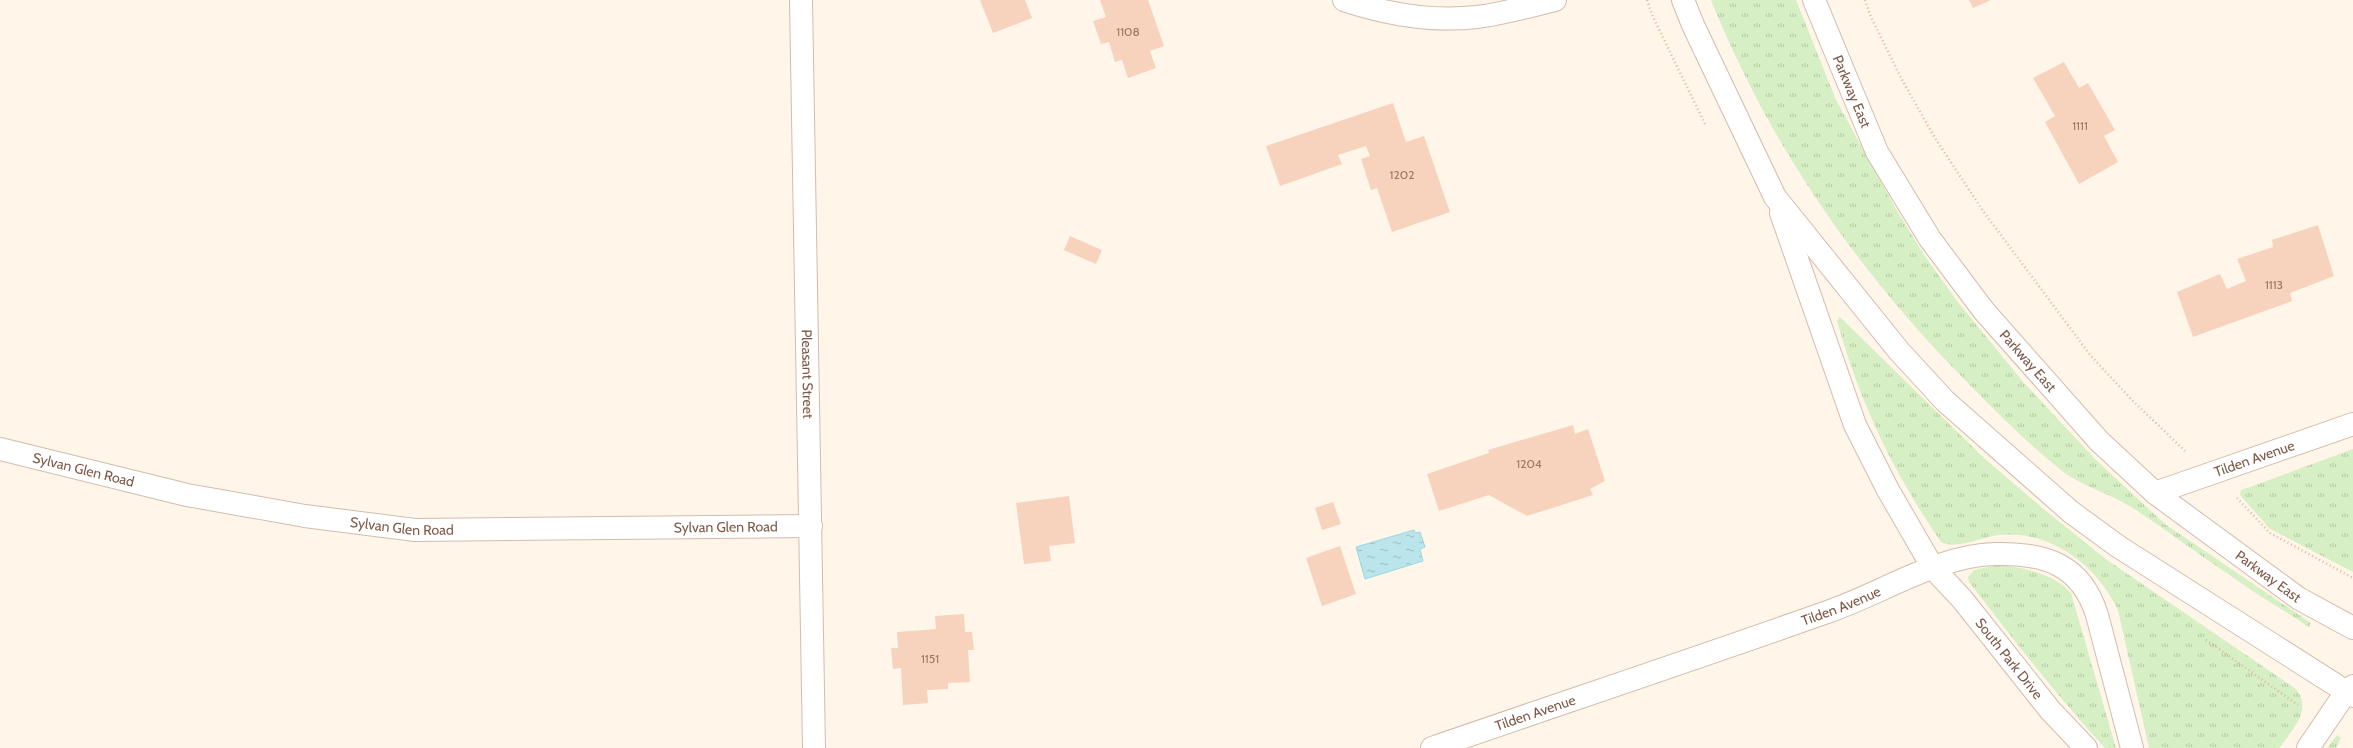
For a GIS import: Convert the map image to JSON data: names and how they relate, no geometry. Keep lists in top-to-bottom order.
{
  "streets": {
    "street": [
      "Parkway East",
      "Pleasant Street",
      "Tilden Avenue",
      "Sylvan Glen Road",
      "South Park Drive"
    ]
  },
  "crossings": [
    ["Parkway East", "Tilden Avenue"],
    ["Pleasant Street", "Sylvan Glen Road"],
    ["Tilden Avenue", "South Park Drive"]
  ],
  "house_numbers": [
    "1108",
    "1111",
    "1202",
    "1113",
    "1204",
    "1151"
  ]
}
